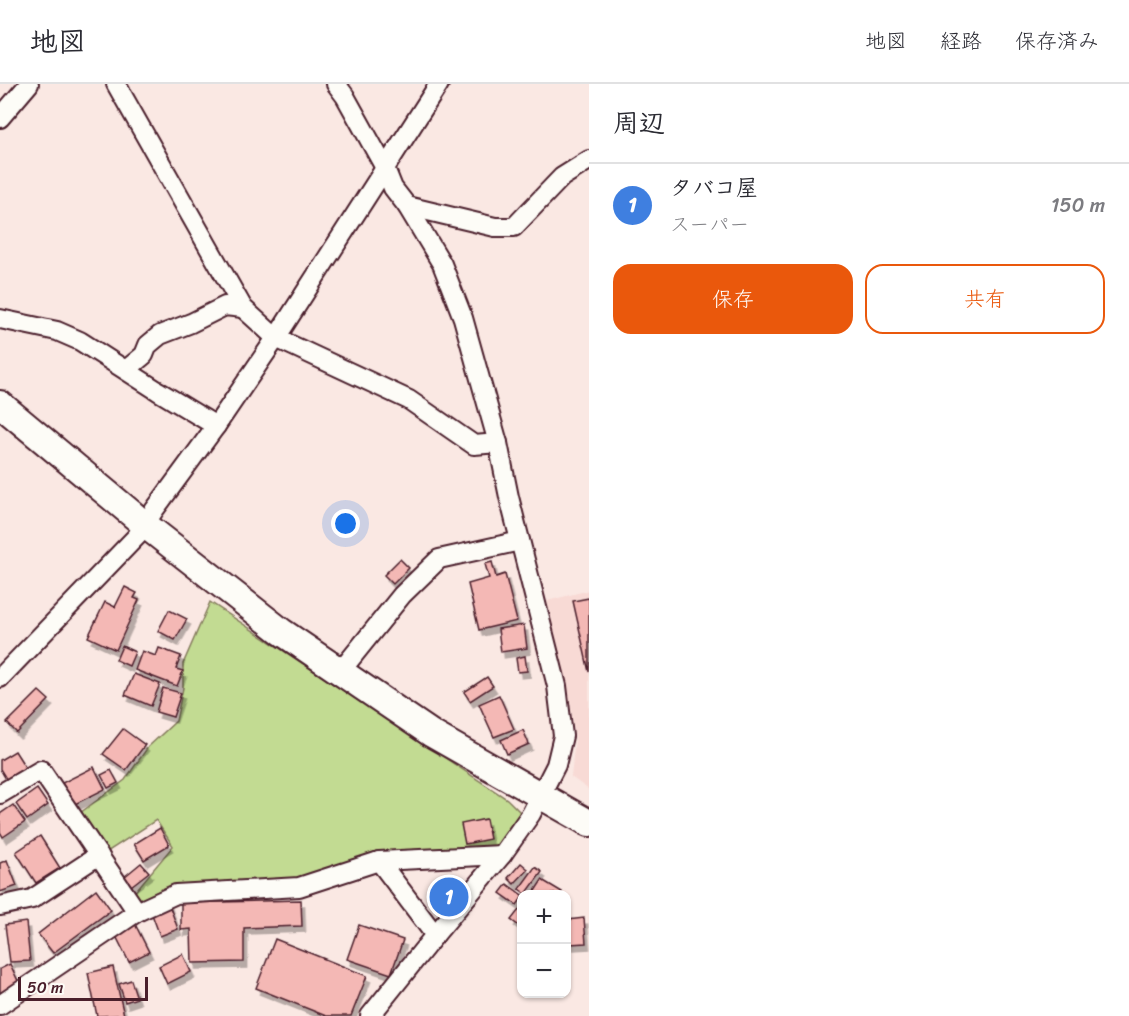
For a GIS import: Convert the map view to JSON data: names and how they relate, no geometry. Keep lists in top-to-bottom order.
{
  "scale_bar": "50 m",
  "page": {
    "header": "地図",
    "nav": ["地図", "経路", "保存済み"],
    "heading": "周辺",
    "list": [
      {
        "mark": "1",
        "name": "タバコ屋",
        "note": "スーパー",
        "value": "150 m"
      }
    ],
    "buttons": ["保存", "共有"],
    "pins": "1",
    "map_buttons": ["+", "−"],
    "scale": "50 m"
  }
}
